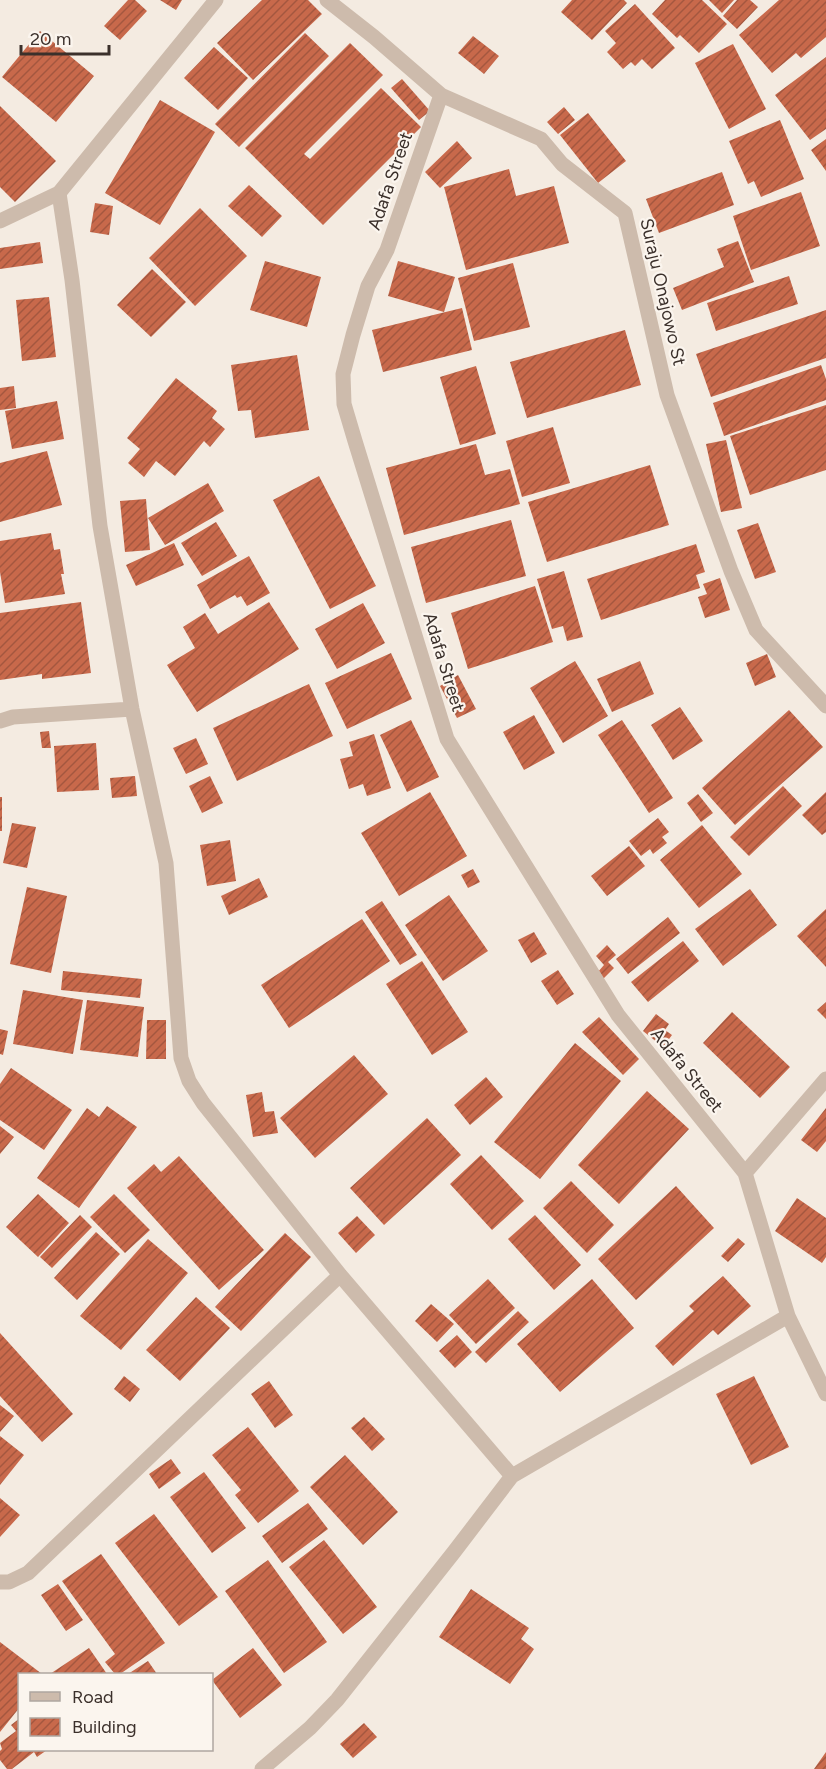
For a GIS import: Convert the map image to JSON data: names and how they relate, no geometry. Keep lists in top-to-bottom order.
{
  "streets": {
    "street": ["Adafa Street", "Suraju Onajowo St"]
  },
  "crossings": [
    ["Adafa Street", "Suraju Onajowo St"]
  ],
  "legend": ["Road", "Building"],
  "scale_bar": "20 m"
}
